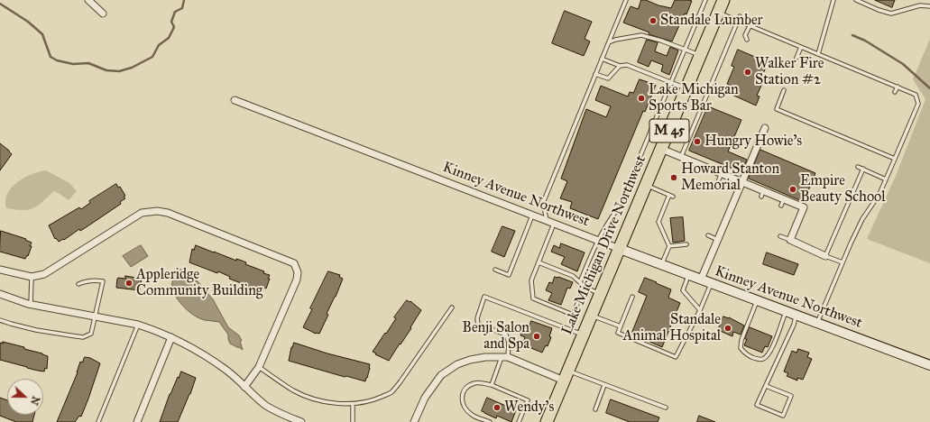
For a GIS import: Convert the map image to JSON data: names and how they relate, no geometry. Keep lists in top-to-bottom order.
{
  "streets": {
    "highway": ["M 45", "Lake Michigan Drive Northwest"],
    "street": ["Kinney Avenue Northwest"]
  },
  "crossings": [
    ["Kinney Avenue Northwest", "Lake Michigan Drive Northwest"]
  ],
  "places": [
    "Standale Lumber",
    "Walker Fire Station #2",
    "Lake Michigan Sports Bar",
    "Hungry Howie's",
    "Howard Stanton Memorial",
    "Empire Beauty School",
    "Appleridge Community Building",
    "Standale Animal Hospital",
    "Benji Salon and Spa",
    "Wendy's"
  ],
  "north": "right"
}
